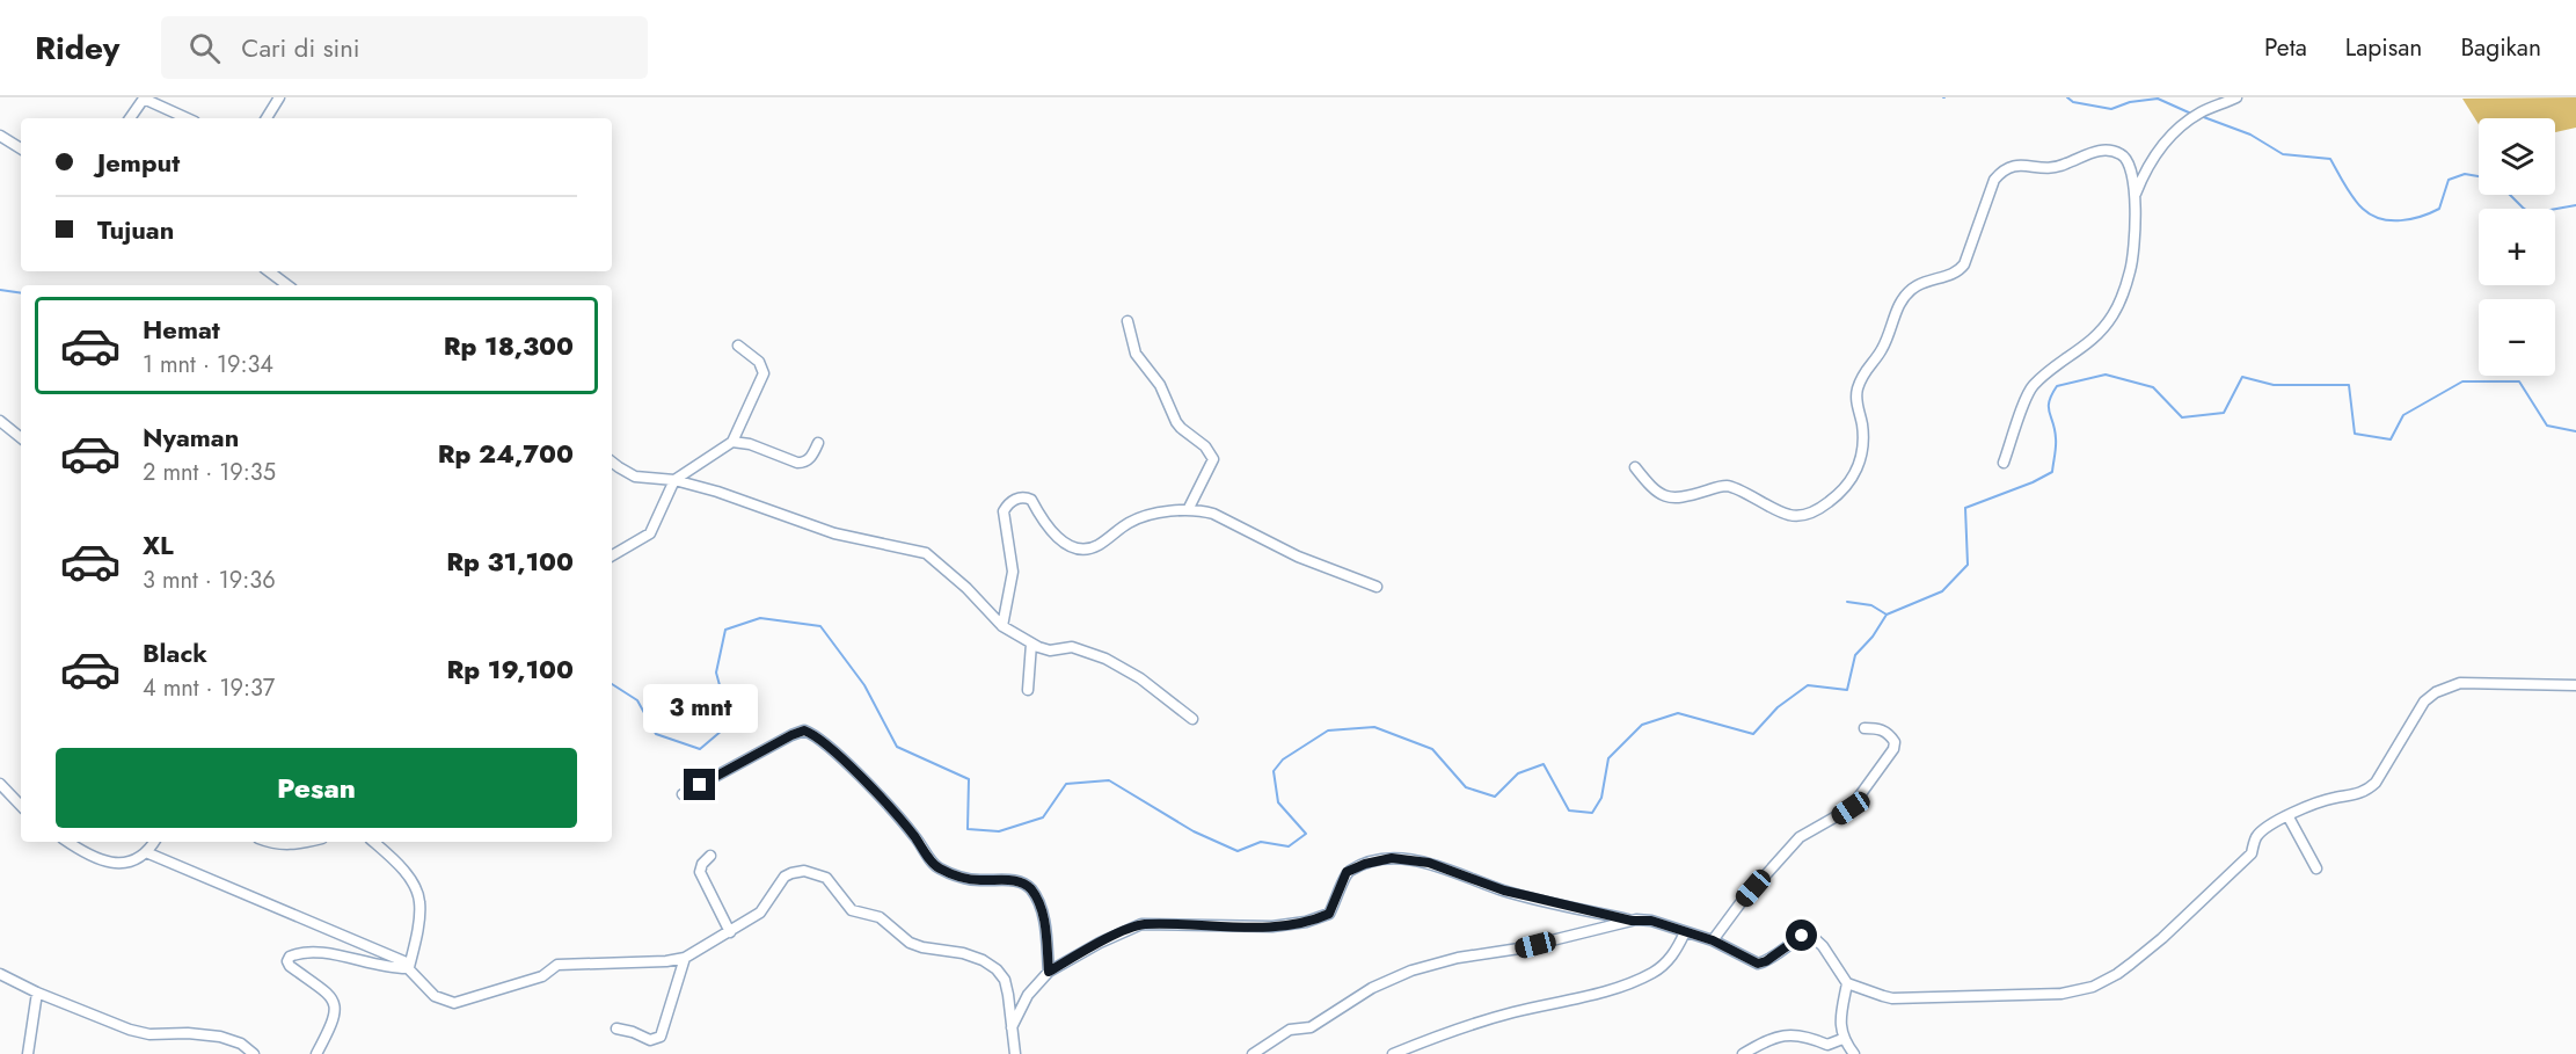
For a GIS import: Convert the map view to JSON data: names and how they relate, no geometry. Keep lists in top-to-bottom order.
{
  "page": {
    "header": "Ridey",
    "search": "Cari di sini",
    "nav": ["Peta", "Lapisan", "Bagikan"],
    "map_buttons": ["+", "−"],
    "banner": ["Jemput", "Tujuan"],
    "list": [
      {
        "name": "Hemat",
        "note": "1 mnt · 19:34",
        "value": "Rp 18,300"
      },
      {
        "name": "Nyaman",
        "note": "2 mnt · 19:35",
        "value": "Rp 24,700"
      },
      {
        "name": "XL",
        "note": "3 mnt · 19:36",
        "value": "Rp 31,100"
      },
      {
        "name": "Black",
        "note": "4 mnt · 19:37",
        "value": "Rp 19,100"
      }
    ],
    "bubble": "3 mnt",
    "buttons": "Pesan"
  }
}
